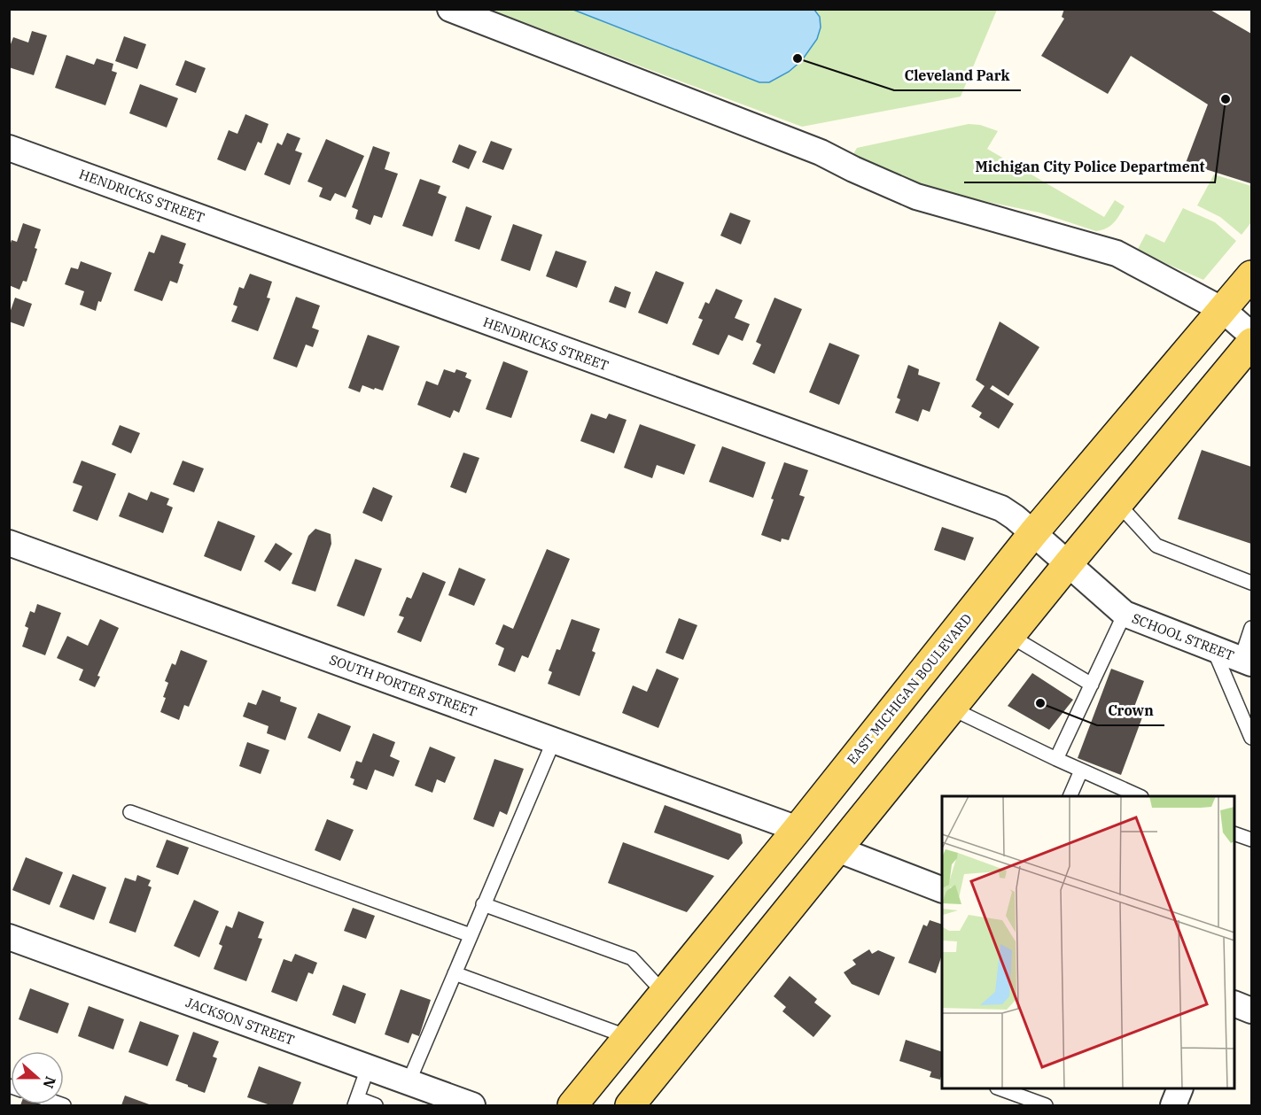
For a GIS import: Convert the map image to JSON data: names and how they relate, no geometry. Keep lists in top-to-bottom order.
{
  "streets": {
    "main road": ["EAST MICHIGAN BOULEVARD"],
    "street": [
      "HENDRICKS STREET",
      "SCHOOL STREET",
      "SOUTH PORTER STREET",
      "JACKSON STREET"
    ]
  },
  "crossings": [
    ["HENDRICKS STREET", "SCHOOL STREET"],
    ["HENDRICKS STREET", "EAST MICHIGAN BOULEVARD"],
    ["SOUTH PORTER STREET", "EAST MICHIGAN BOULEVARD"]
  ],
  "places": ["Cleveland Park", "Michigan City Police Department", "Crown"],
  "north": "right"
}
